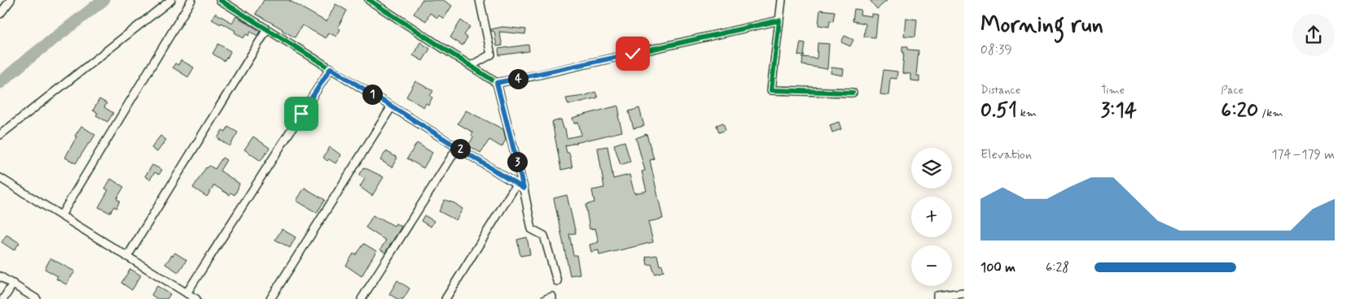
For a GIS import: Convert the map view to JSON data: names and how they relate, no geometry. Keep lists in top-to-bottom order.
{
  "page": {
    "heading": ["Morning run", "08:39"],
    "pins": [
      "4",
      "1",
      "2",
      "3"
    ],
    "stats": [
      ["Distance", "0.51 km"],
      ["Time", "3:14"],
      ["Pace", "6:20 /km"]
    ],
    "chart": ["Elevation", "174–179 m"],
    "map_buttons": ["+", "−"],
    "list": [
      {
        "name": "100 m",
        "note": "6:28"
      }
    ]
  }
}
